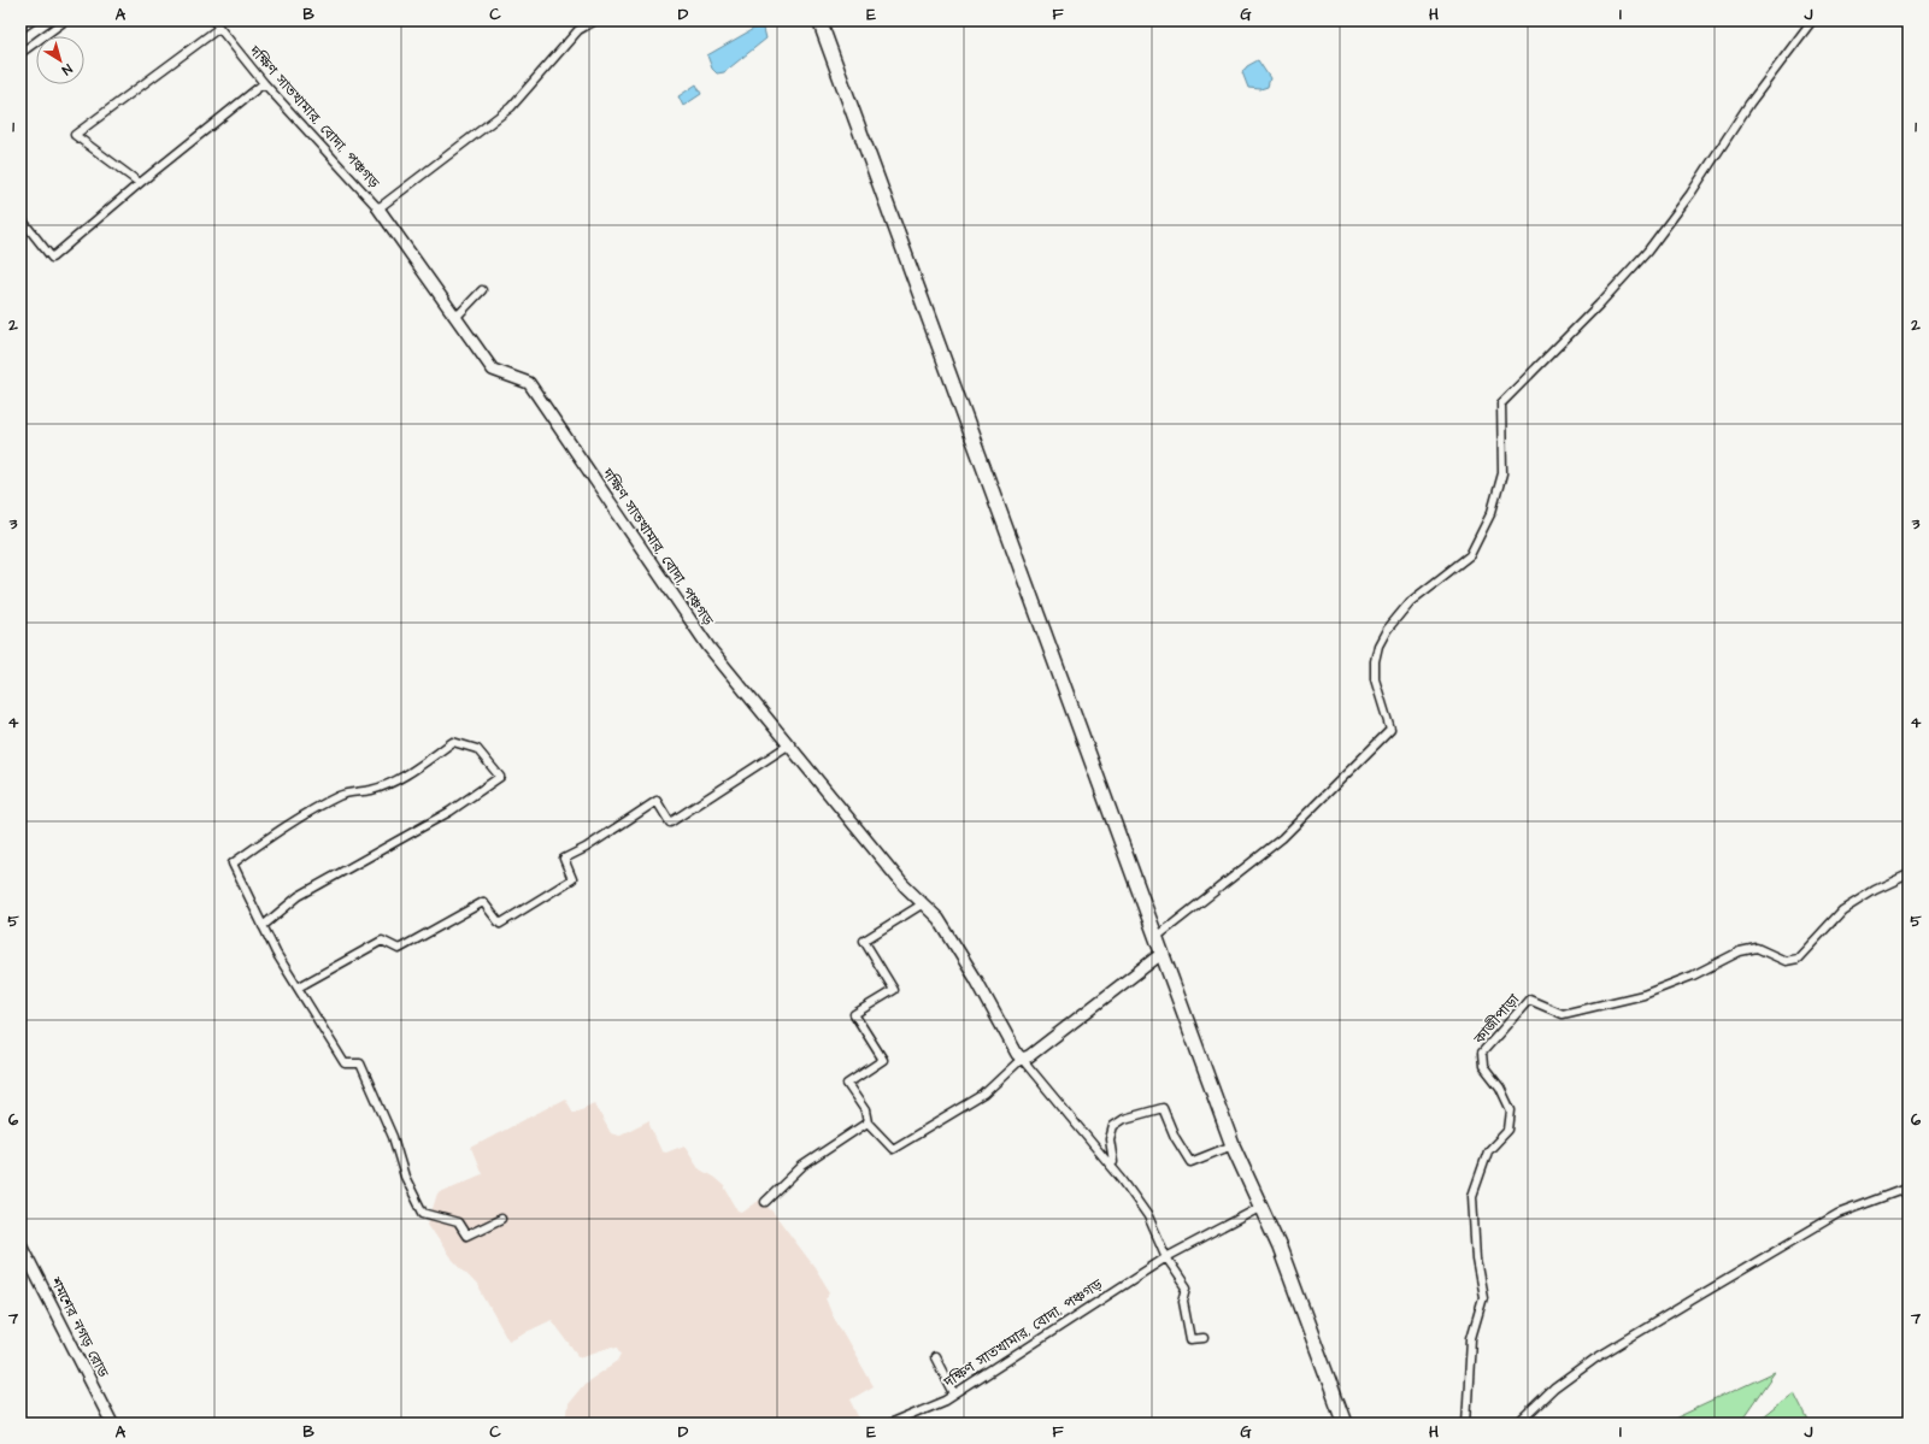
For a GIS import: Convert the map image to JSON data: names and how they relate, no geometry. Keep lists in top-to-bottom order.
{
  "streets": {
    "street": ["দক্ষিণ সাতখামার, বোদা, পঞ্চগড়", "কাজীপাড়া", "শমশের নগড় রোড"]
  },
  "north": "bottom right",
  "grid": {
    "columns": [
      "A",
      "B",
      "C",
      "D",
      "E",
      "F",
      "G",
      "H",
      "I",
      "J"
    ],
    "rows": [
      "1",
      "2",
      "3",
      "4",
      "5",
      "6",
      "7"
    ]
  }
}
